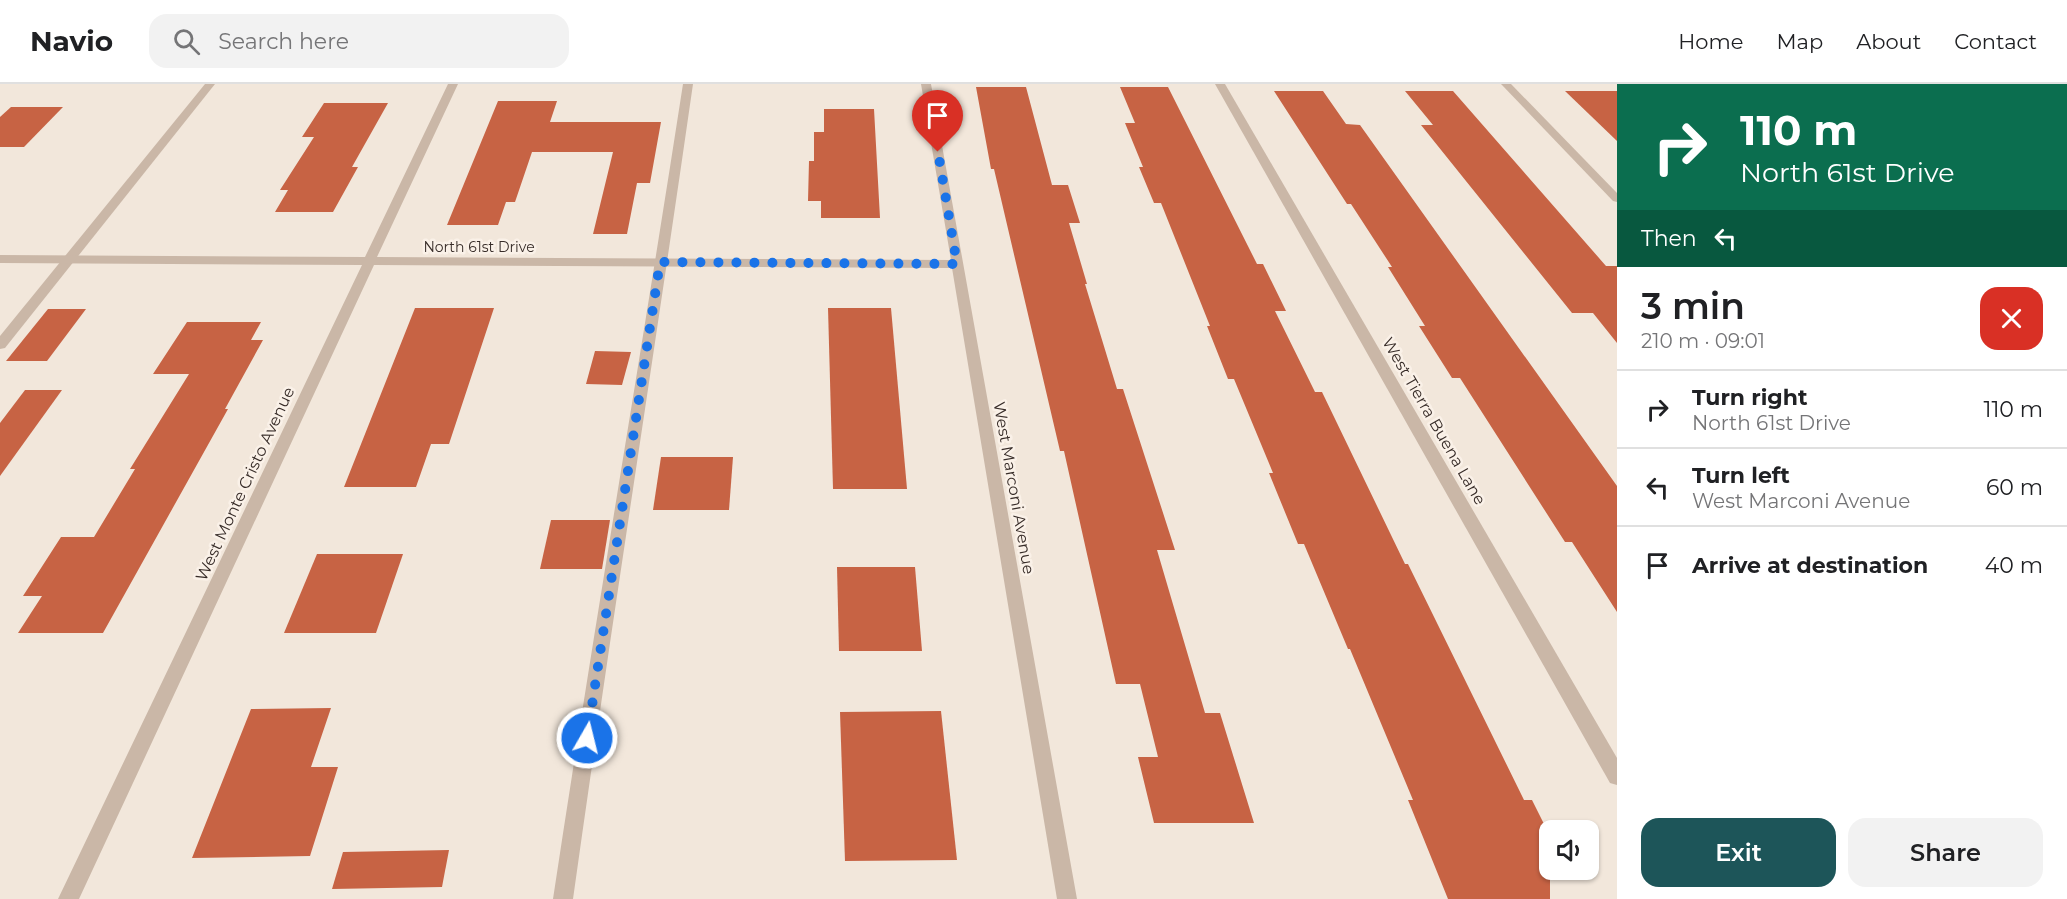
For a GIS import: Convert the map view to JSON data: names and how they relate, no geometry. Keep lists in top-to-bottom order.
{
  "streets": {
    "street": [
      "North 61st Drive",
      "West Tierra Buena Lane",
      "West Monte Cristo Avenue",
      "West Marconi Avenue"
    ]
  },
  "crossings": [
    ["North 61st Drive", "West Monte Cristo Avenue"],
    ["North 61st Drive", "West Marconi Avenue"]
  ],
  "page": {
    "header": "Navio",
    "search": "Search here",
    "nav": [
      "Home",
      "Map",
      "About",
      "Contact"
    ],
    "turn": ["110 m", "North 61st Drive"],
    "then": "Then",
    "heading": ["3 min", "210 m · 09:01"],
    "list": [
      {
        "name": "Turn right",
        "note": "North 61st Drive",
        "value": "110 m"
      },
      {
        "name": "Turn left",
        "note": "West Marconi Avenue",
        "value": "60 m"
      },
      {
        "name": "Arrive at destination",
        "value": "40 m"
      }
    ],
    "buttons": ["Exit", "Share"]
  }
}
